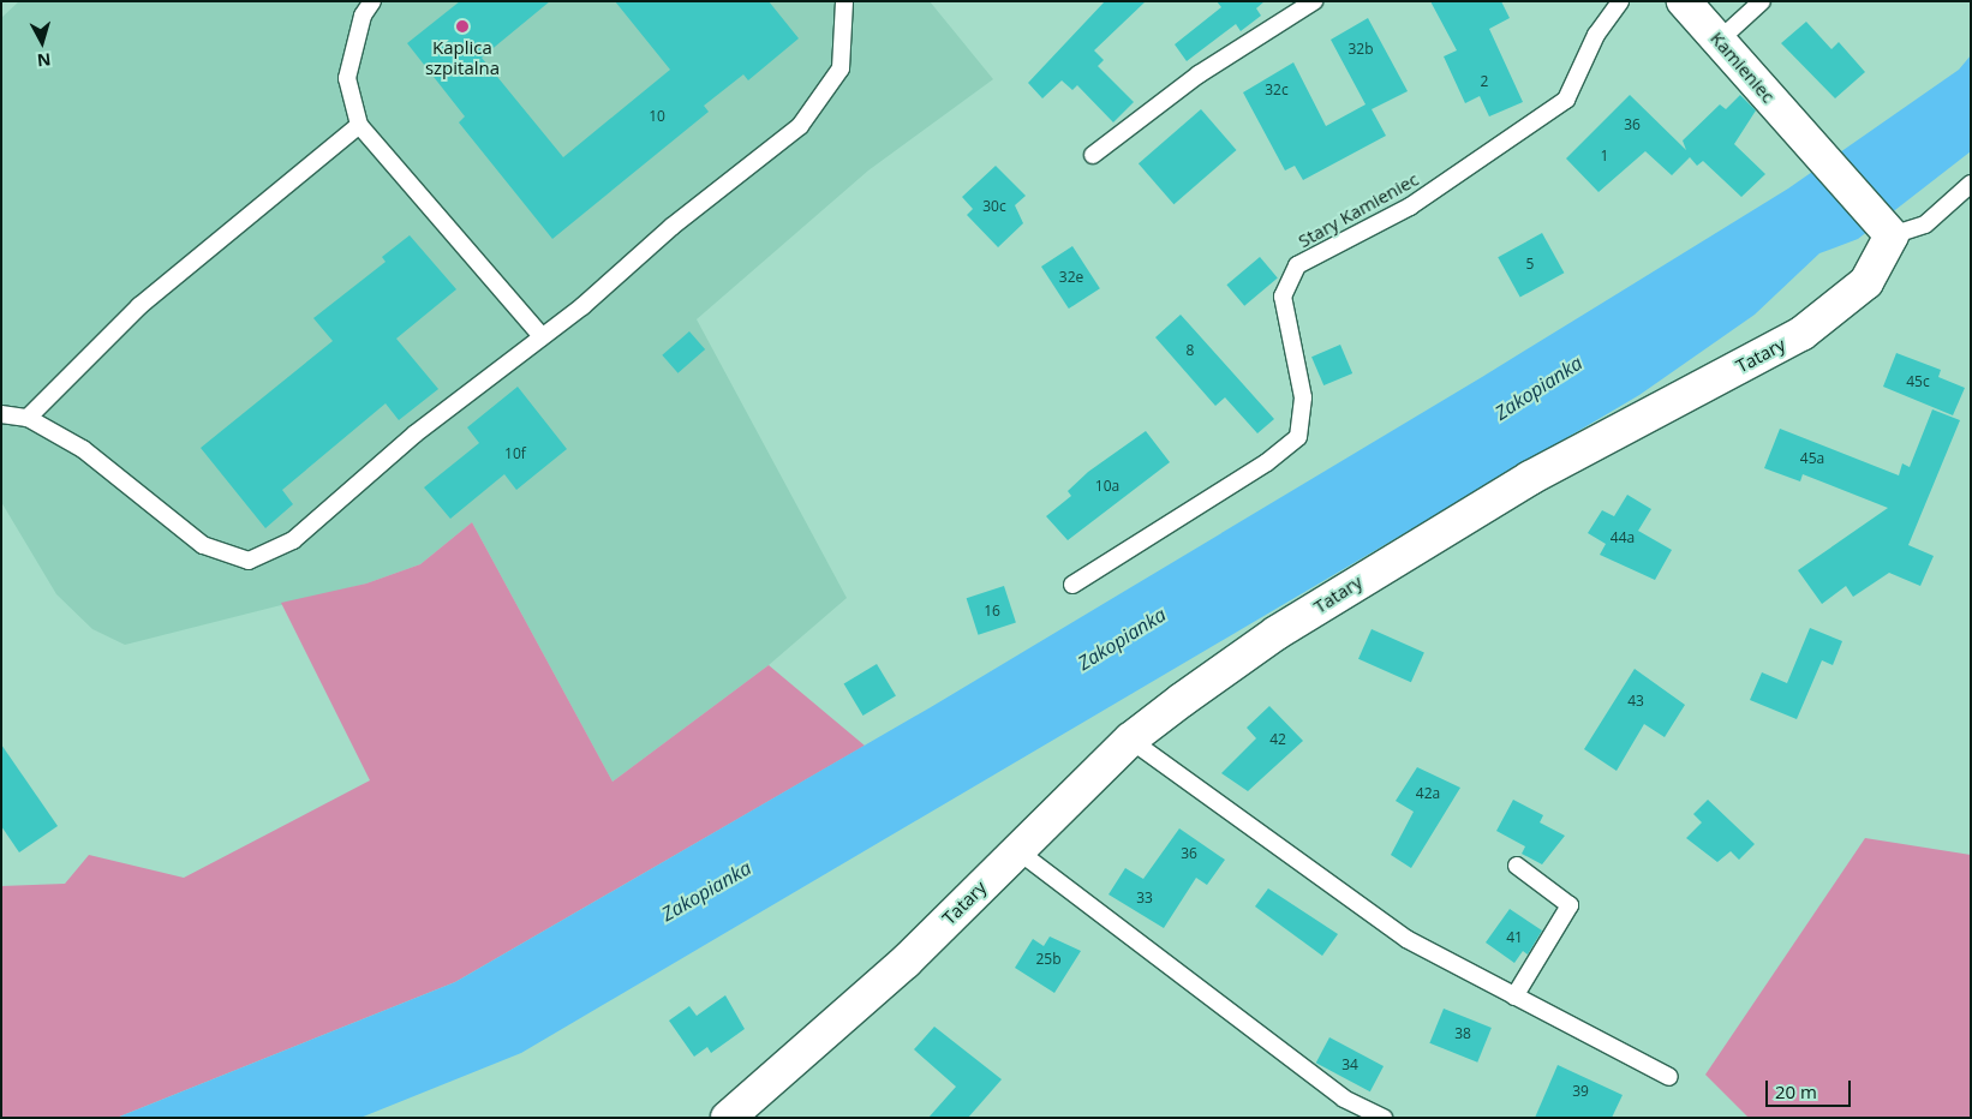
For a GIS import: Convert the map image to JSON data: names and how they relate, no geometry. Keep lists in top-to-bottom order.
{
  "streets": {
    "street": ["Kamieniec", "Tatary"],
    "lane": ["Stary Kamieniec"]
  },
  "crossings": [
    ["Kamieniec", "Tatary"]
  ],
  "water": ["Zakopianka"],
  "places": ["Kaplica szpitalna"],
  "house_numbers": [
    "32b",
    "2",
    "32c",
    "10",
    "36",
    "1",
    "30c",
    "5",
    "32e",
    "8",
    "45c",
    "10f",
    "45a",
    "10a",
    "44a",
    "16",
    "43",
    "42",
    "42a",
    "36",
    "33",
    "41",
    "25b",
    "38",
    "34",
    "39"
  ],
  "scale_bar": "20 m",
  "north": "bottom"
}
